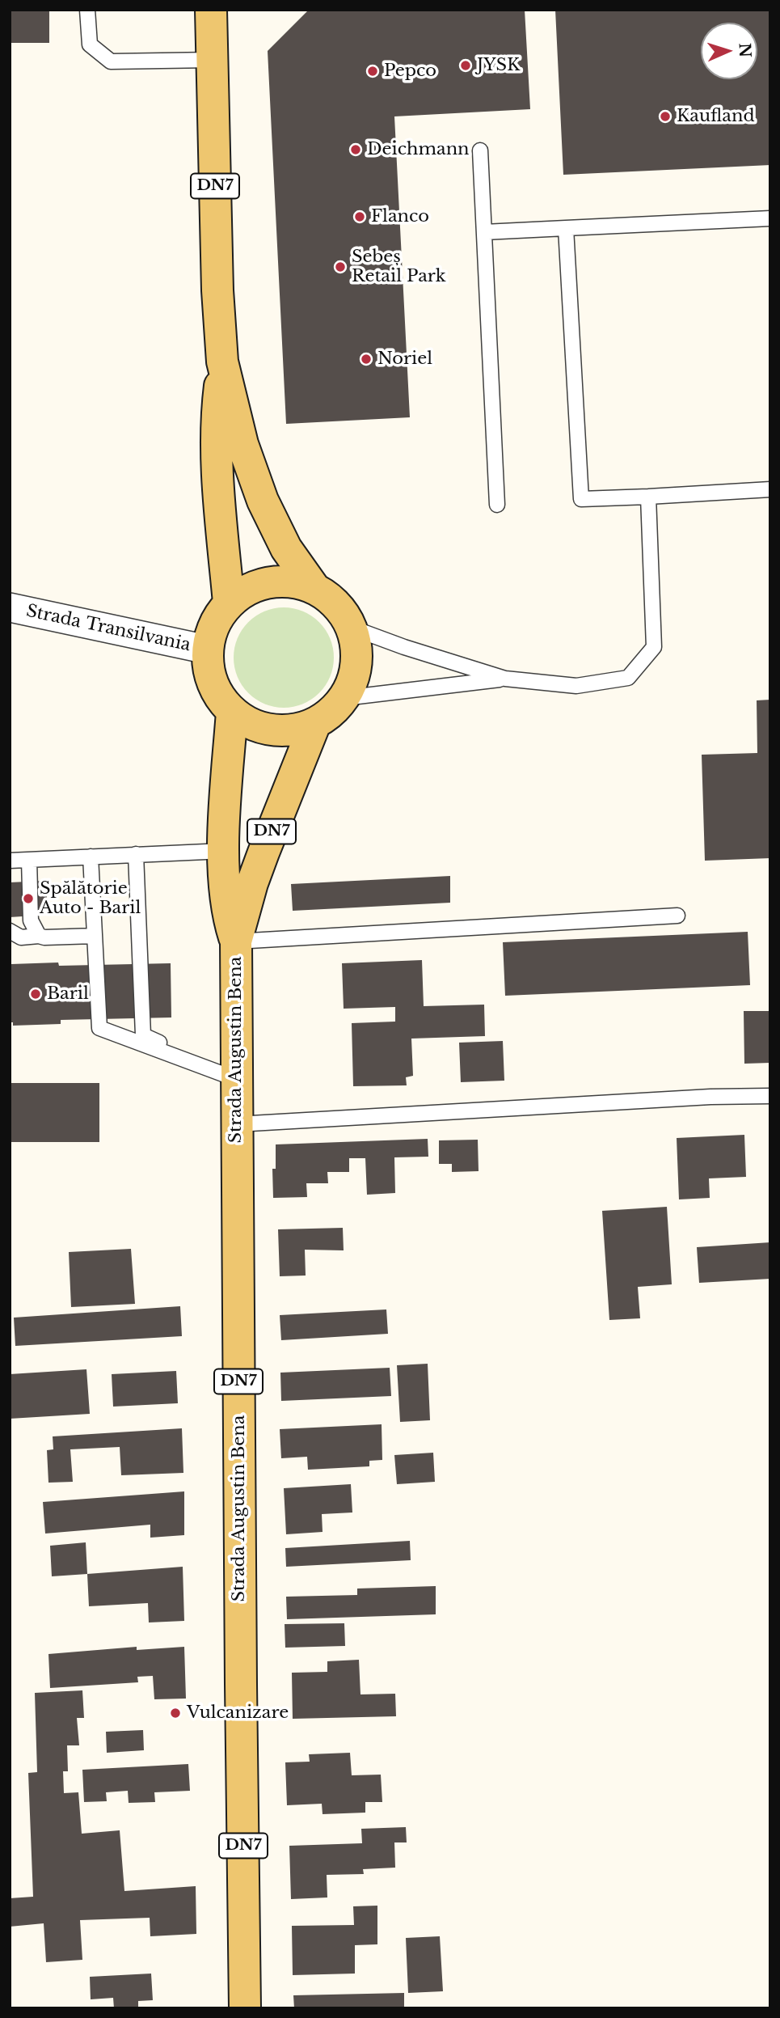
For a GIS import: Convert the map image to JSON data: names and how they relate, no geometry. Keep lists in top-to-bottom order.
{
  "streets": {
    "main road": ["DN7", "Strada Augustin Bena"],
    "street": ["Strada Transilvania"]
  },
  "crossings": [
    ["DN7", "Strada Transilvania"],
    ["DN7", "Strada Augustin Bena"],
    ["Strada Transilvania", "Strada Augustin Bena"]
  ],
  "places": [
    "JYSK",
    "Pepco",
    "Kaufland",
    "Deichmann",
    "Flanco",
    "Sebeș Retail Park",
    "Noriel",
    "Spălătorie Auto - Baril",
    "Baril",
    "Vulcanizare"
  ],
  "north": "right"
}
